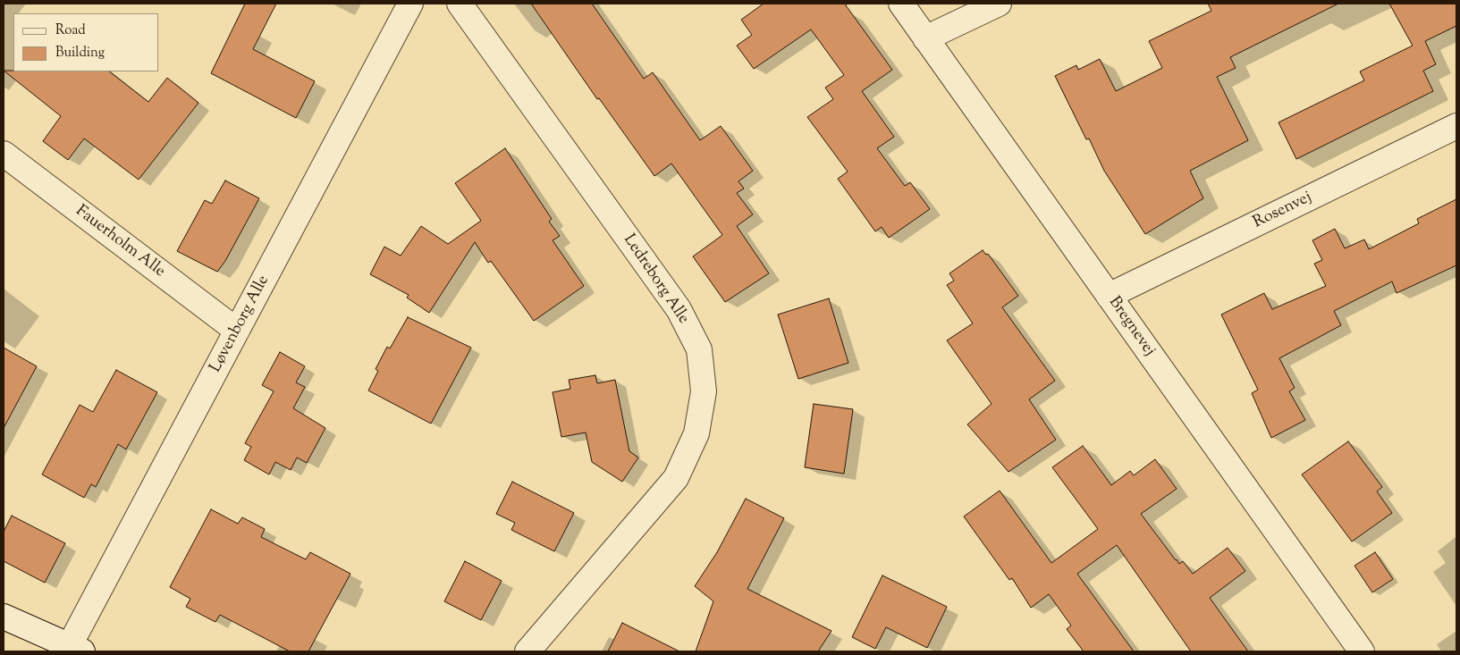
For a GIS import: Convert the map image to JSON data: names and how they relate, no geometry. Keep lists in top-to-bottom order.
{
  "streets": {
    "street": [
      "Rosenvej",
      "Fauerholm Alle",
      "Ledreborg Alle",
      "Løvenborg Alle",
      "Bregnevej"
    ]
  },
  "crossings": [
    ["Rosenvej", "Bregnevej"],
    ["Fauerholm Alle", "Løvenborg Alle"]
  ],
  "legend": ["Road", "Building"]
}
